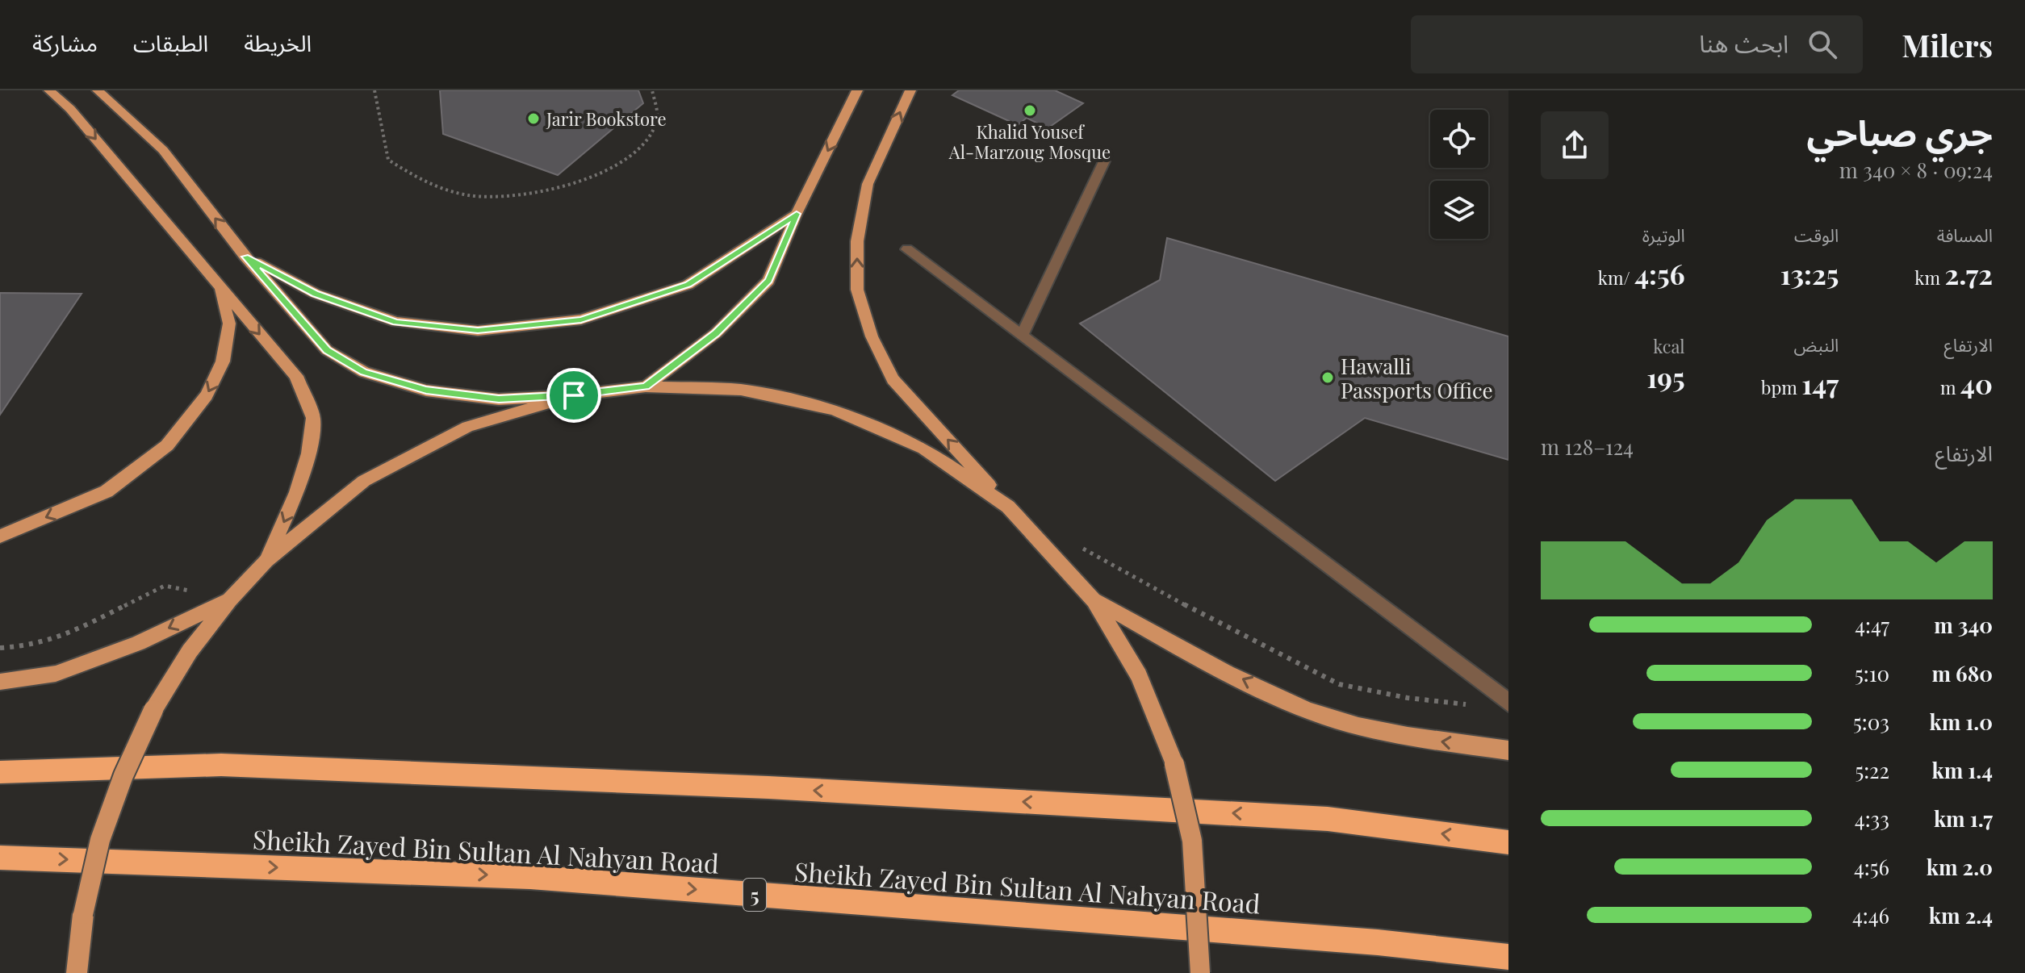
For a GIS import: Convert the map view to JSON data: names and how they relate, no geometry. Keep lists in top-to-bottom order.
{
  "streets": {
    "highway": ["Sheikh Zayed Bin Sultan Al Nahyan Road", "5"]
  },
  "places": ["Khalid Yousef Al-Marzoug Mosque", "Jarir Bookstore", "Hawalli Passports Office"],
  "page": {
    "header": "Milers",
    "search": "ابحث هنا",
    "nav": ["الخريطة", "الطبقات", "مشاركة"],
    "heading": ["جري صباحي", "09:24 · 8 × 340 m"],
    "stats": [
      ["المسافة", "2.72 km"],
      ["الوقت", "13:25"],
      ["الوتيرة", "4:56 /km"],
      ["الارتفاع", "40 m"],
      ["النبض", "147 bpm"],
      ["kcal", "195"]
    ],
    "chart": ["الارتفاع", "124–128 m"],
    "list": [
      {
        "name": "340 m",
        "note": "4:47"
      },
      {
        "name": "680 m",
        "note": "5:10"
      },
      {
        "name": "1.0 km",
        "note": "5:03"
      },
      {
        "name": "1.4 km",
        "note": "5:22"
      },
      {
        "name": "1.7 km",
        "note": "4:33"
      },
      {
        "name": "2.0 km",
        "note": "4:56"
      },
      {
        "name": "2.4 km",
        "note": "4:46"
      }
    ]
  }
}
